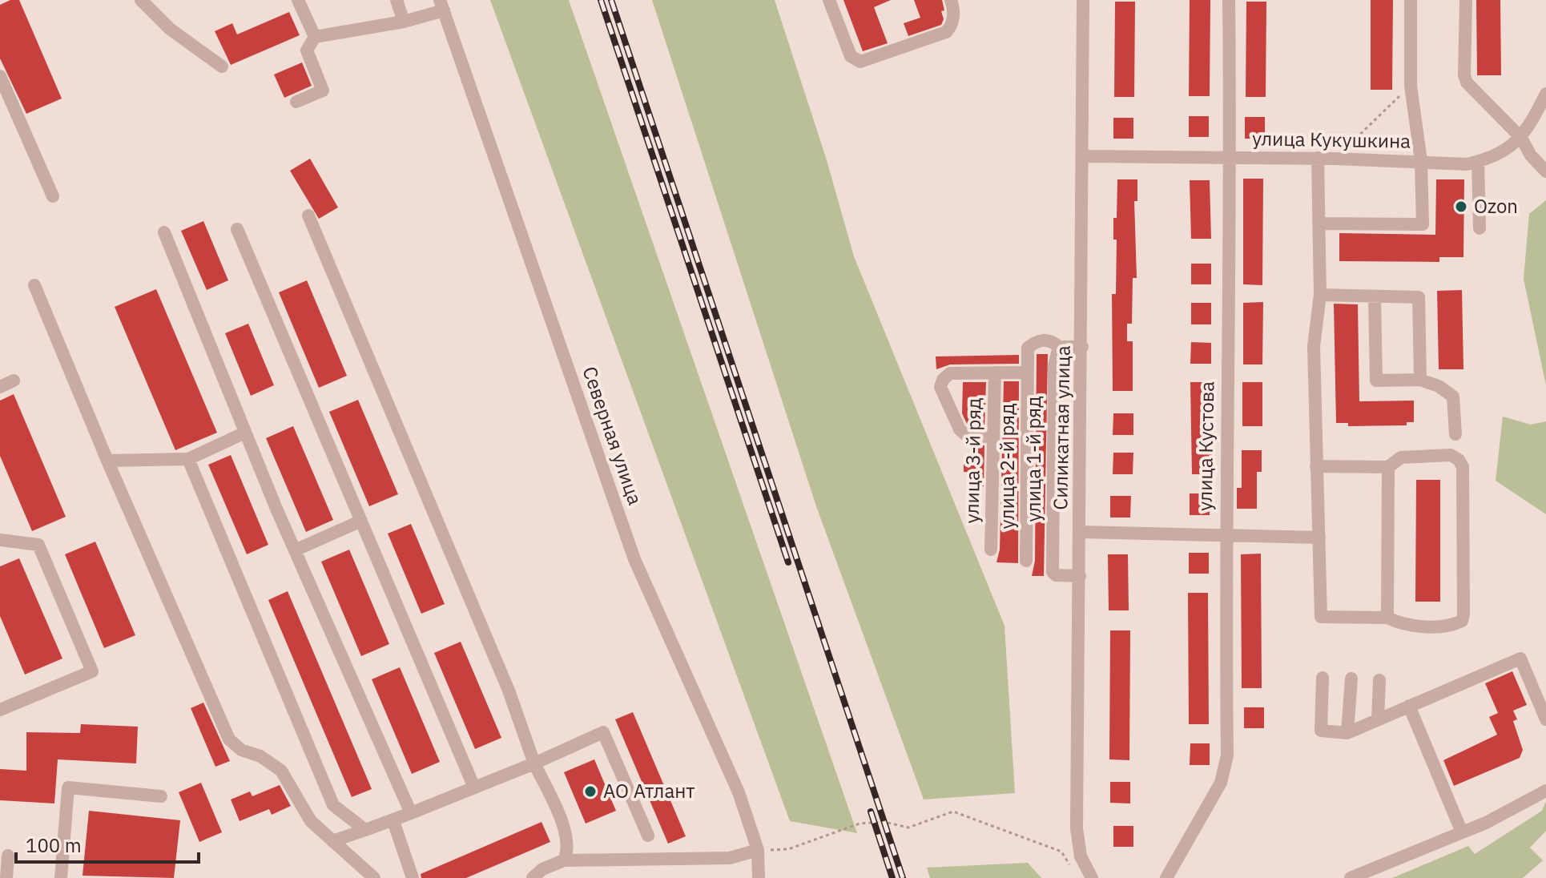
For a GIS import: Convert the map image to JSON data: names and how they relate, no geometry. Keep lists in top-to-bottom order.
{
  "streets": {
    "street": [
      "улица Кукушкина",
      "Силикатная улица",
      "Северная улица",
      "улица Кустова",
      "улица 1-й ряд",
      "улица 3-й ряд",
      "улица 2-й ряд"
    ]
  },
  "crossings": [
    ["улица Кукушкина", "Силикатная улица"],
    ["улица Кукушкина", "улица Кустова"],
    ["Силикатная улица", "улица 1-й ряд"],
    ["улица 1-й ряд", "улица 2-й ряд"]
  ],
  "places": ["Ozon", "АО Атлант"],
  "scale_bar": "100 m"
}
